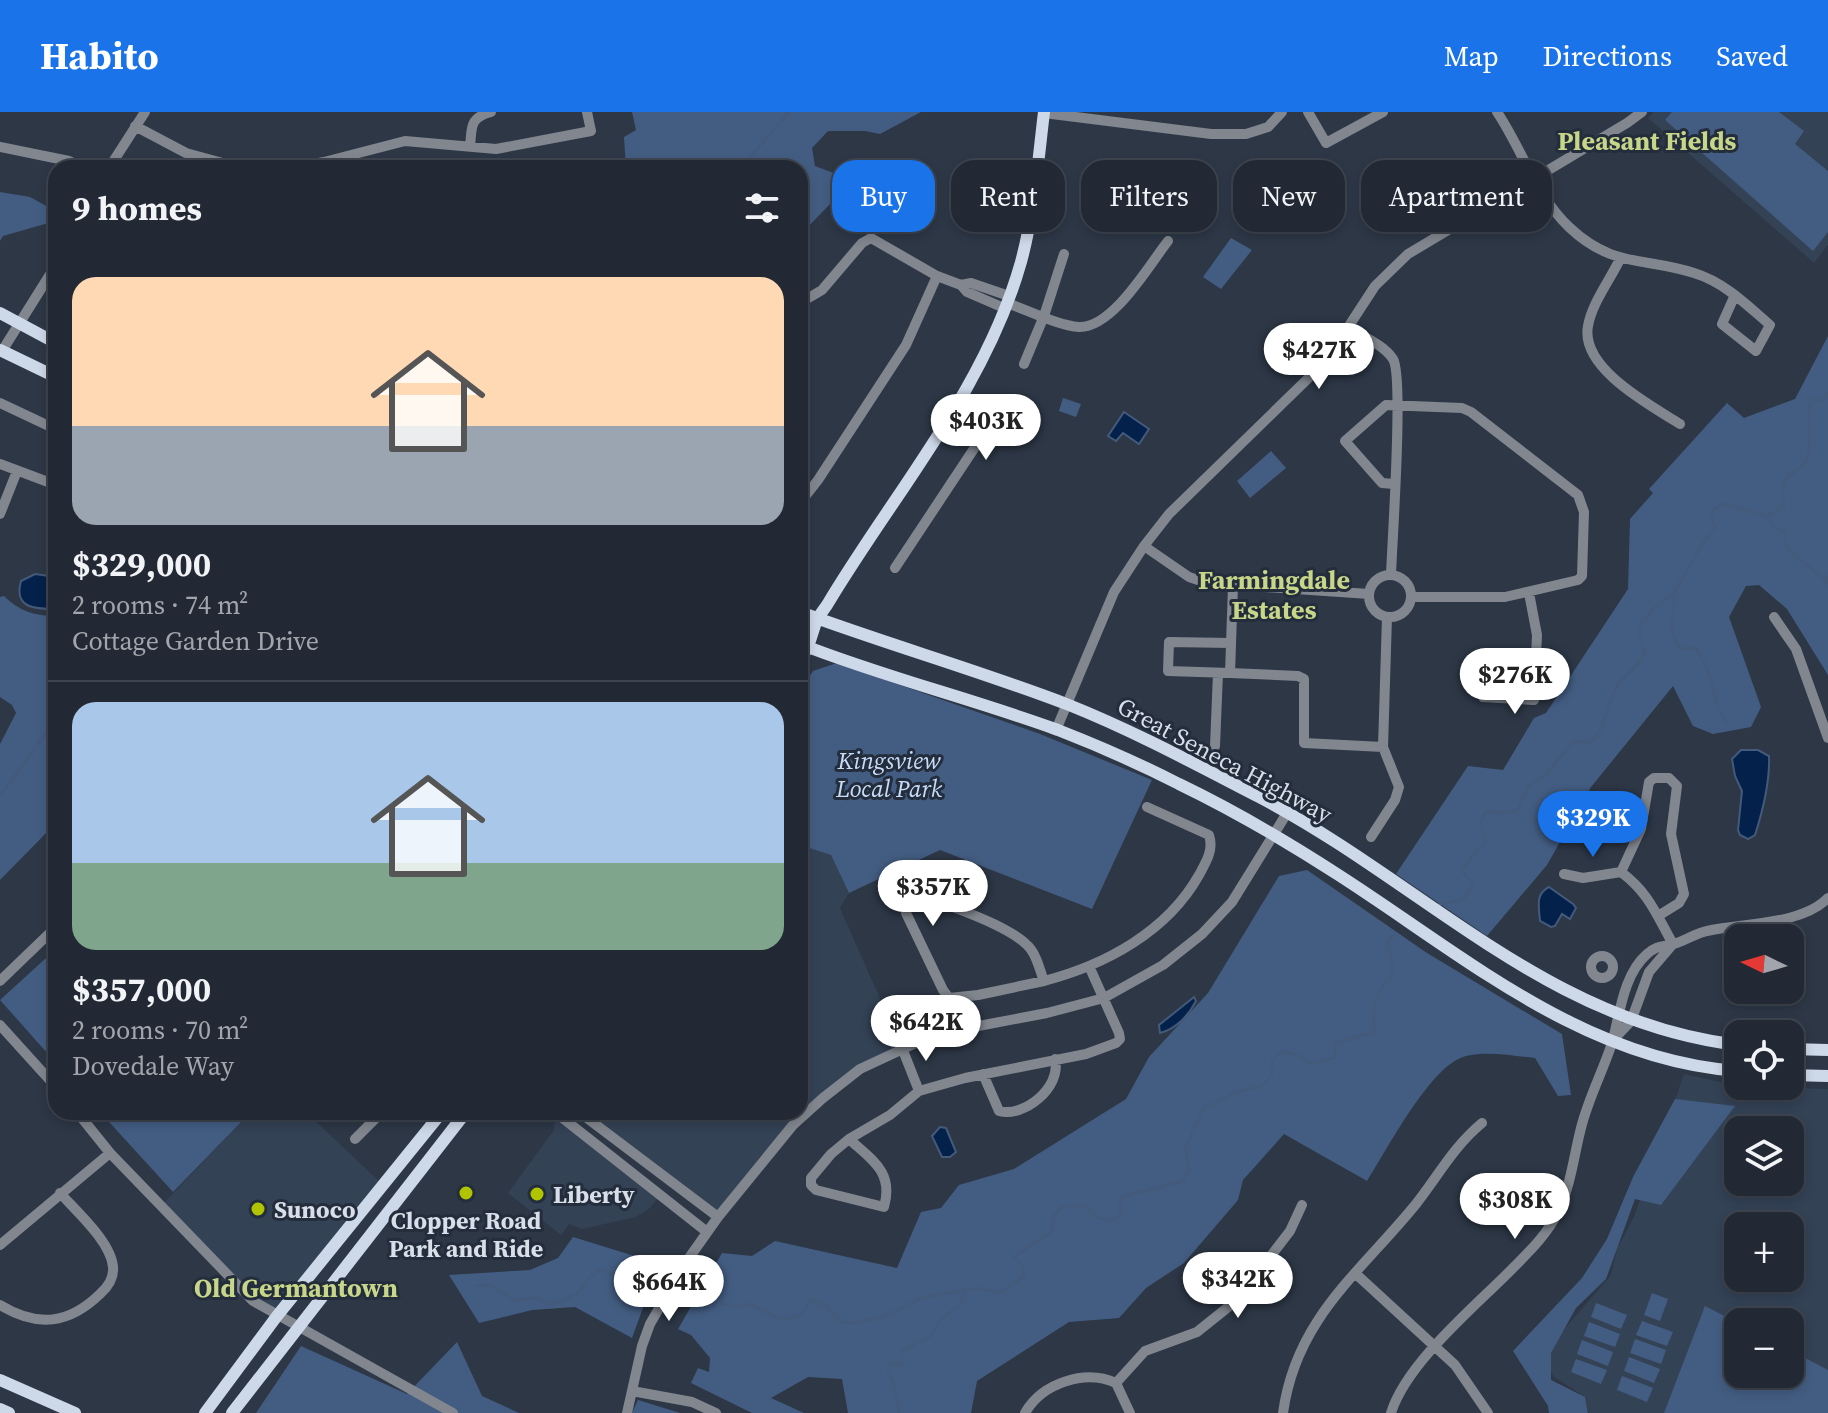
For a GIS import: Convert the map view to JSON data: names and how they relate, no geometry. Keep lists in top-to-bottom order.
{
  "streets": {
    "main road": ["Great Seneca Highway"]
  },
  "districts": ["Pleasant Fields", "Farmingdale Estates", "Old Germantown"],
  "parks": ["Kingsview Local Park"],
  "places": ["Clopper Road Park and Ride", "Liberty", "Sunoco"],
  "north": "left",
  "page": {
    "header": "Habito",
    "nav": ["Map", "Directions", "Saved"],
    "chip": [
      "Buy",
      "Rent",
      "Filters",
      "New",
      "Apartment"
    ],
    "heading": "9 homes",
    "list": [
      {
        "name": "$329,000",
        "note": "2 rooms · 74 m² · Cottage Garden Drive"
      },
      {
        "name": "$357,000",
        "note": "2 rooms · 70 m² · Dovedale Way"
      }
    ],
    "price": [
      "$427K",
      "$403K",
      "$276K",
      "$329K",
      "$357K",
      "$642K",
      "$308K",
      "$342K",
      "$664K"
    ],
    "map_buttons": ["+", "−"]
  }
}
